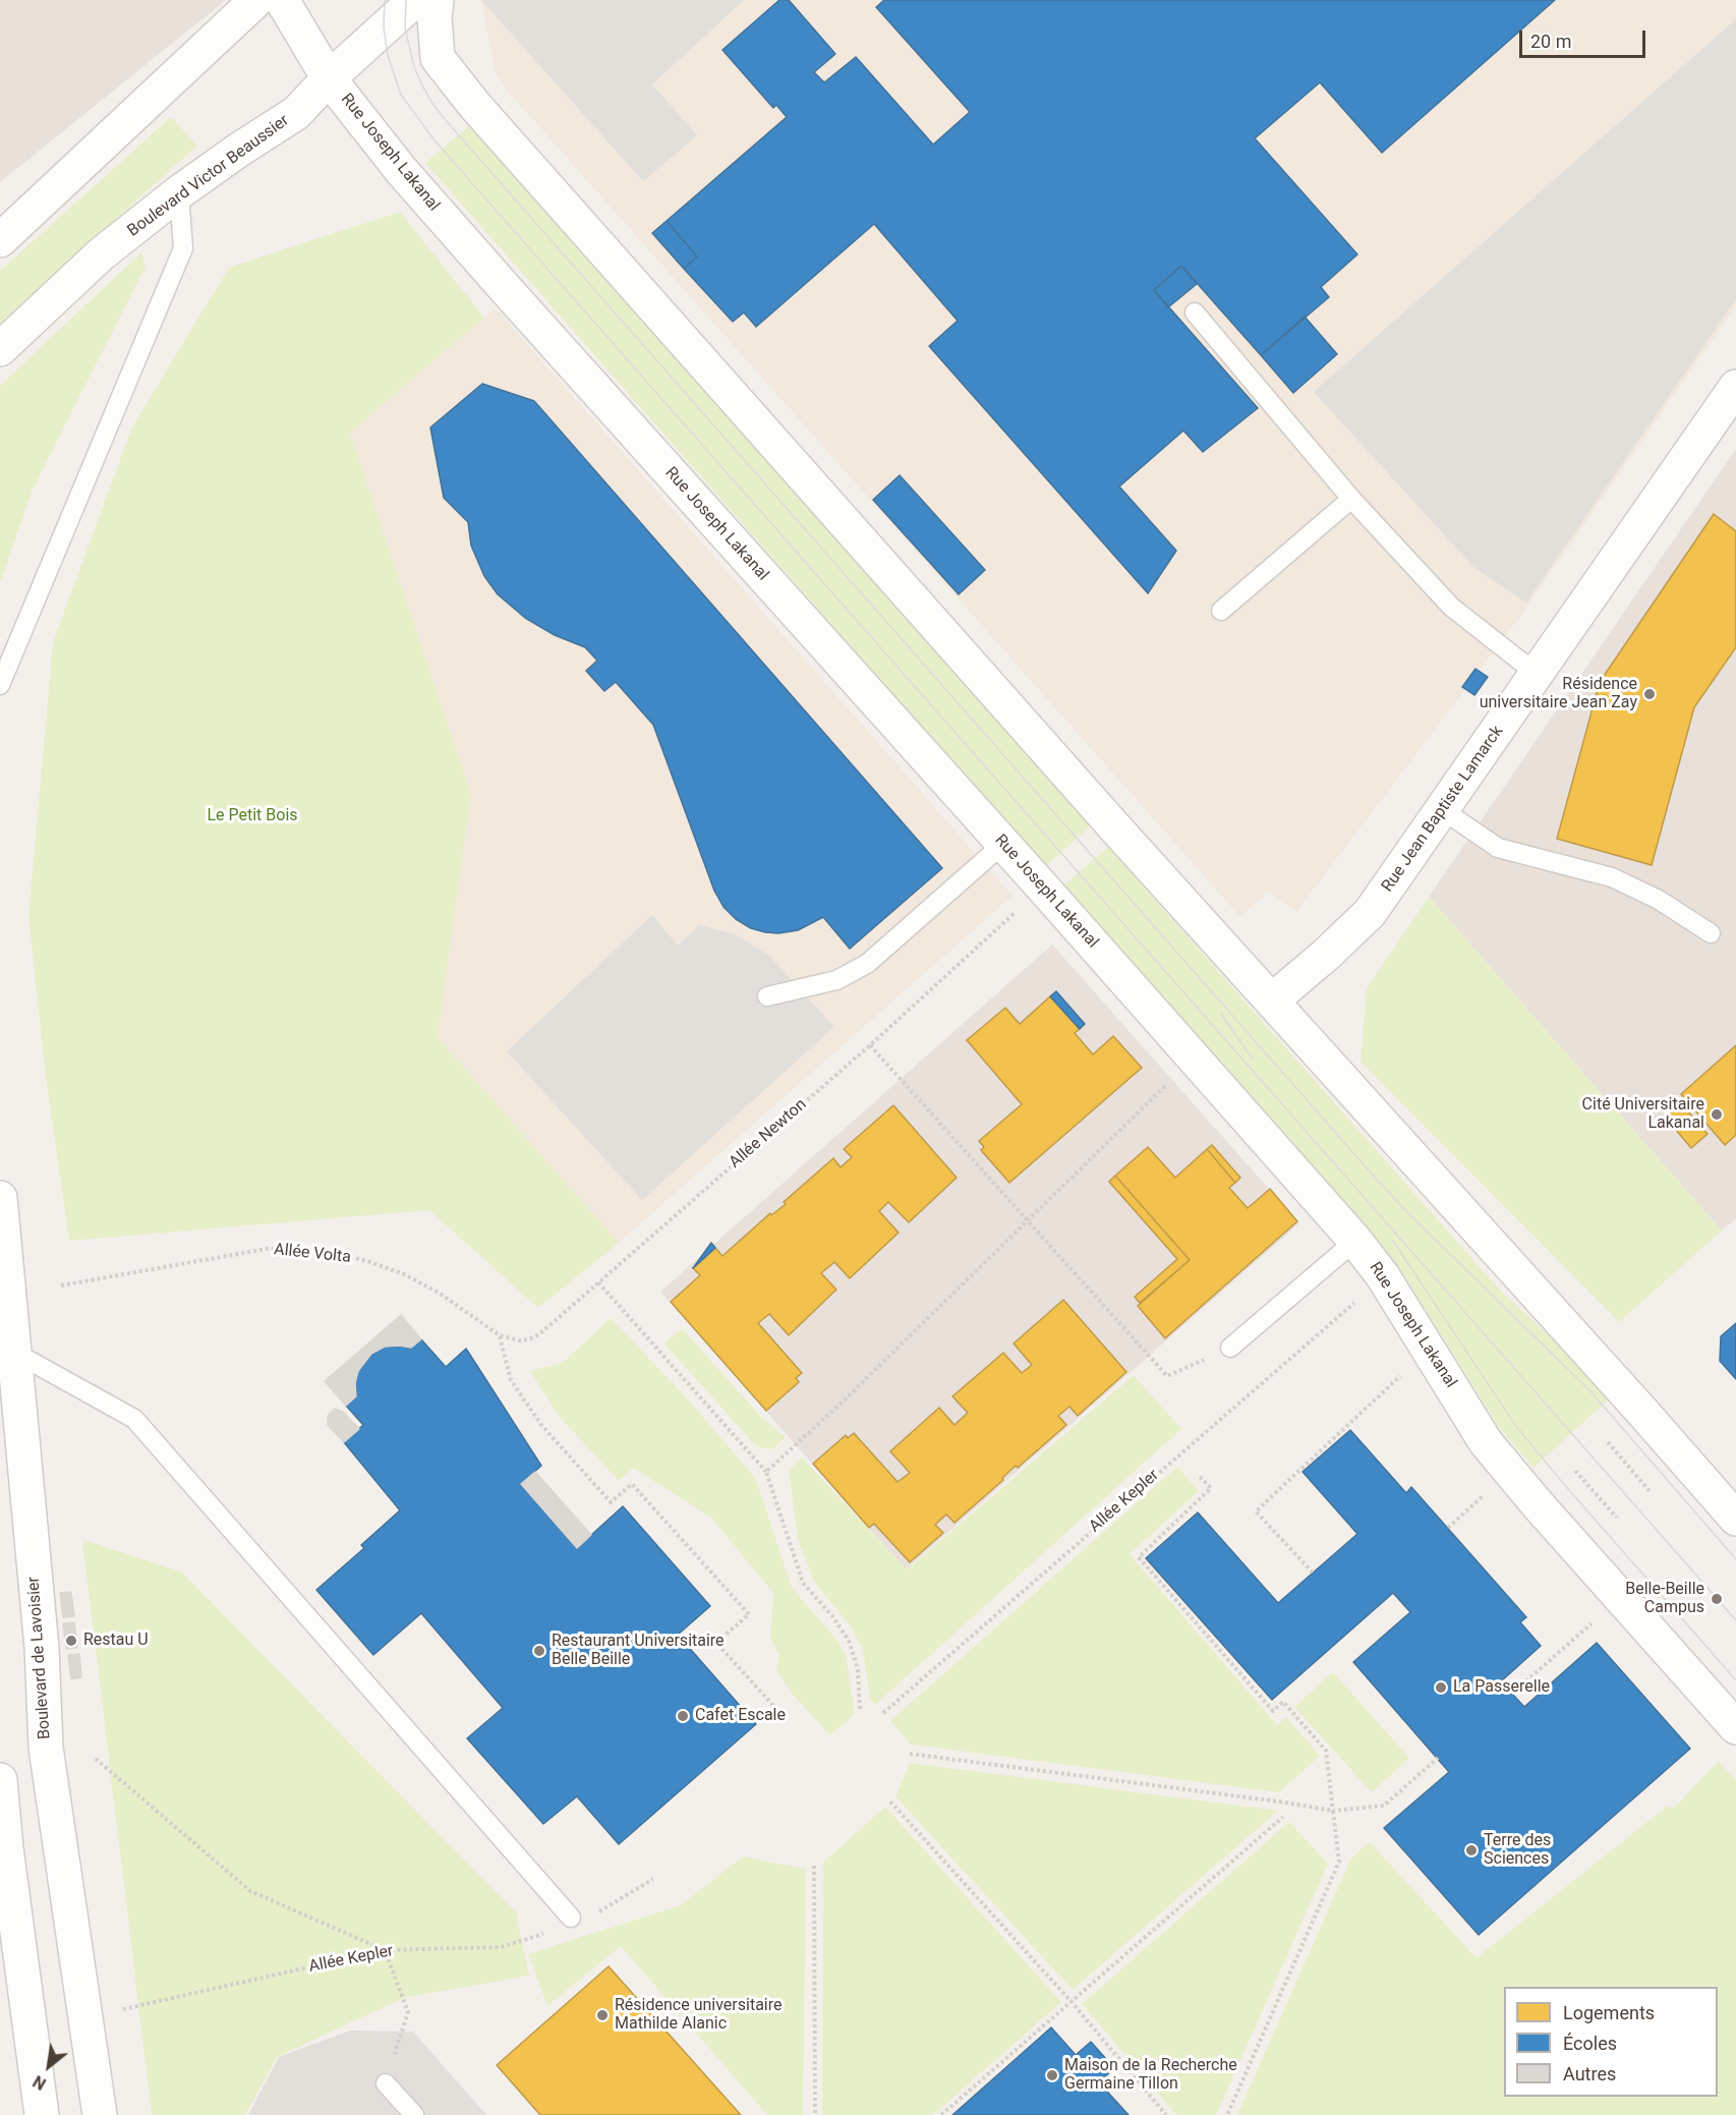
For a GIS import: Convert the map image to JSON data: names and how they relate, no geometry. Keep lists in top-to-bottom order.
{
  "streets": {
    "street": [
      "Rue Joseph Lakanal",
      "Boulevard Victor Beaussier",
      "Rue Jean Baptiste Lamarck",
      "Boulevard de Lavoisier"
    ],
    "path": ["Allée Newton", "Allée Volta", "Allée Kepler"]
  },
  "crossings": [
    ["Rue Joseph Lakanal", "Boulevard Victor Beaussier"],
    ["Allée Newton", "Allée Volta"]
  ],
  "parks": ["Le Petit Bois"],
  "places": [
    "Résidence universitaire Jean Zay",
    "Cité Universitaire Lakanal",
    "Belle-Beille Campus",
    "Restau U",
    "Restaurant Universitaire Belle Beille",
    "La Passerelle",
    "Cafet Escale",
    "Terre des Sciences",
    "Résidence universitaire Mathilde Alanic",
    "Maison de la Recherche Germaine Tillon"
  ],
  "legend": ["Logements", "Écoles", "Autres"],
  "scale_bar": "20 m",
  "north": "bottom left"
}
